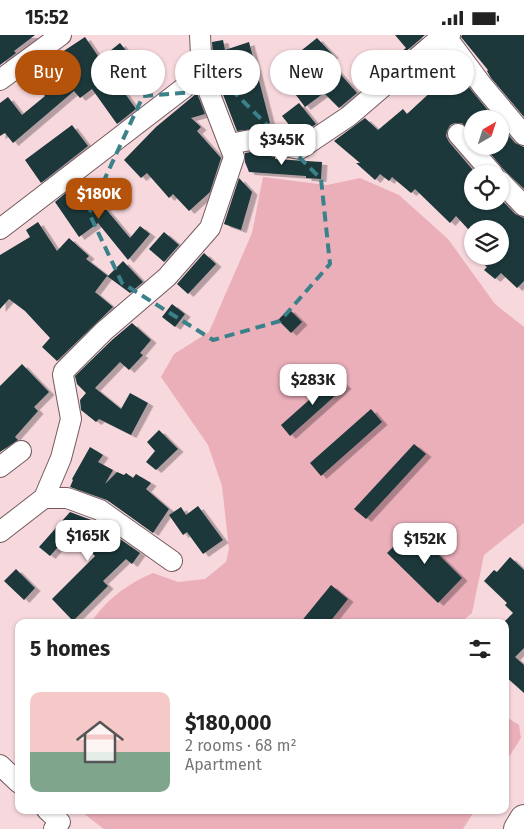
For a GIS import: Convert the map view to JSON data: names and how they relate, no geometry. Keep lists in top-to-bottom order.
{
  "north": "top right",
  "page": {
    "status": "15:52",
    "chip": [
      "Buy",
      "Rent",
      "Filters",
      "New",
      "Apartment"
    ],
    "price": [
      "$345K",
      "$180K",
      "$283K",
      "$165K",
      "$152K"
    ],
    "heading": "5 homes",
    "list": [
      {
        "name": "$180,000",
        "note": "2 rooms · 68 m² · Apartment"
      }
    ]
  }
}
